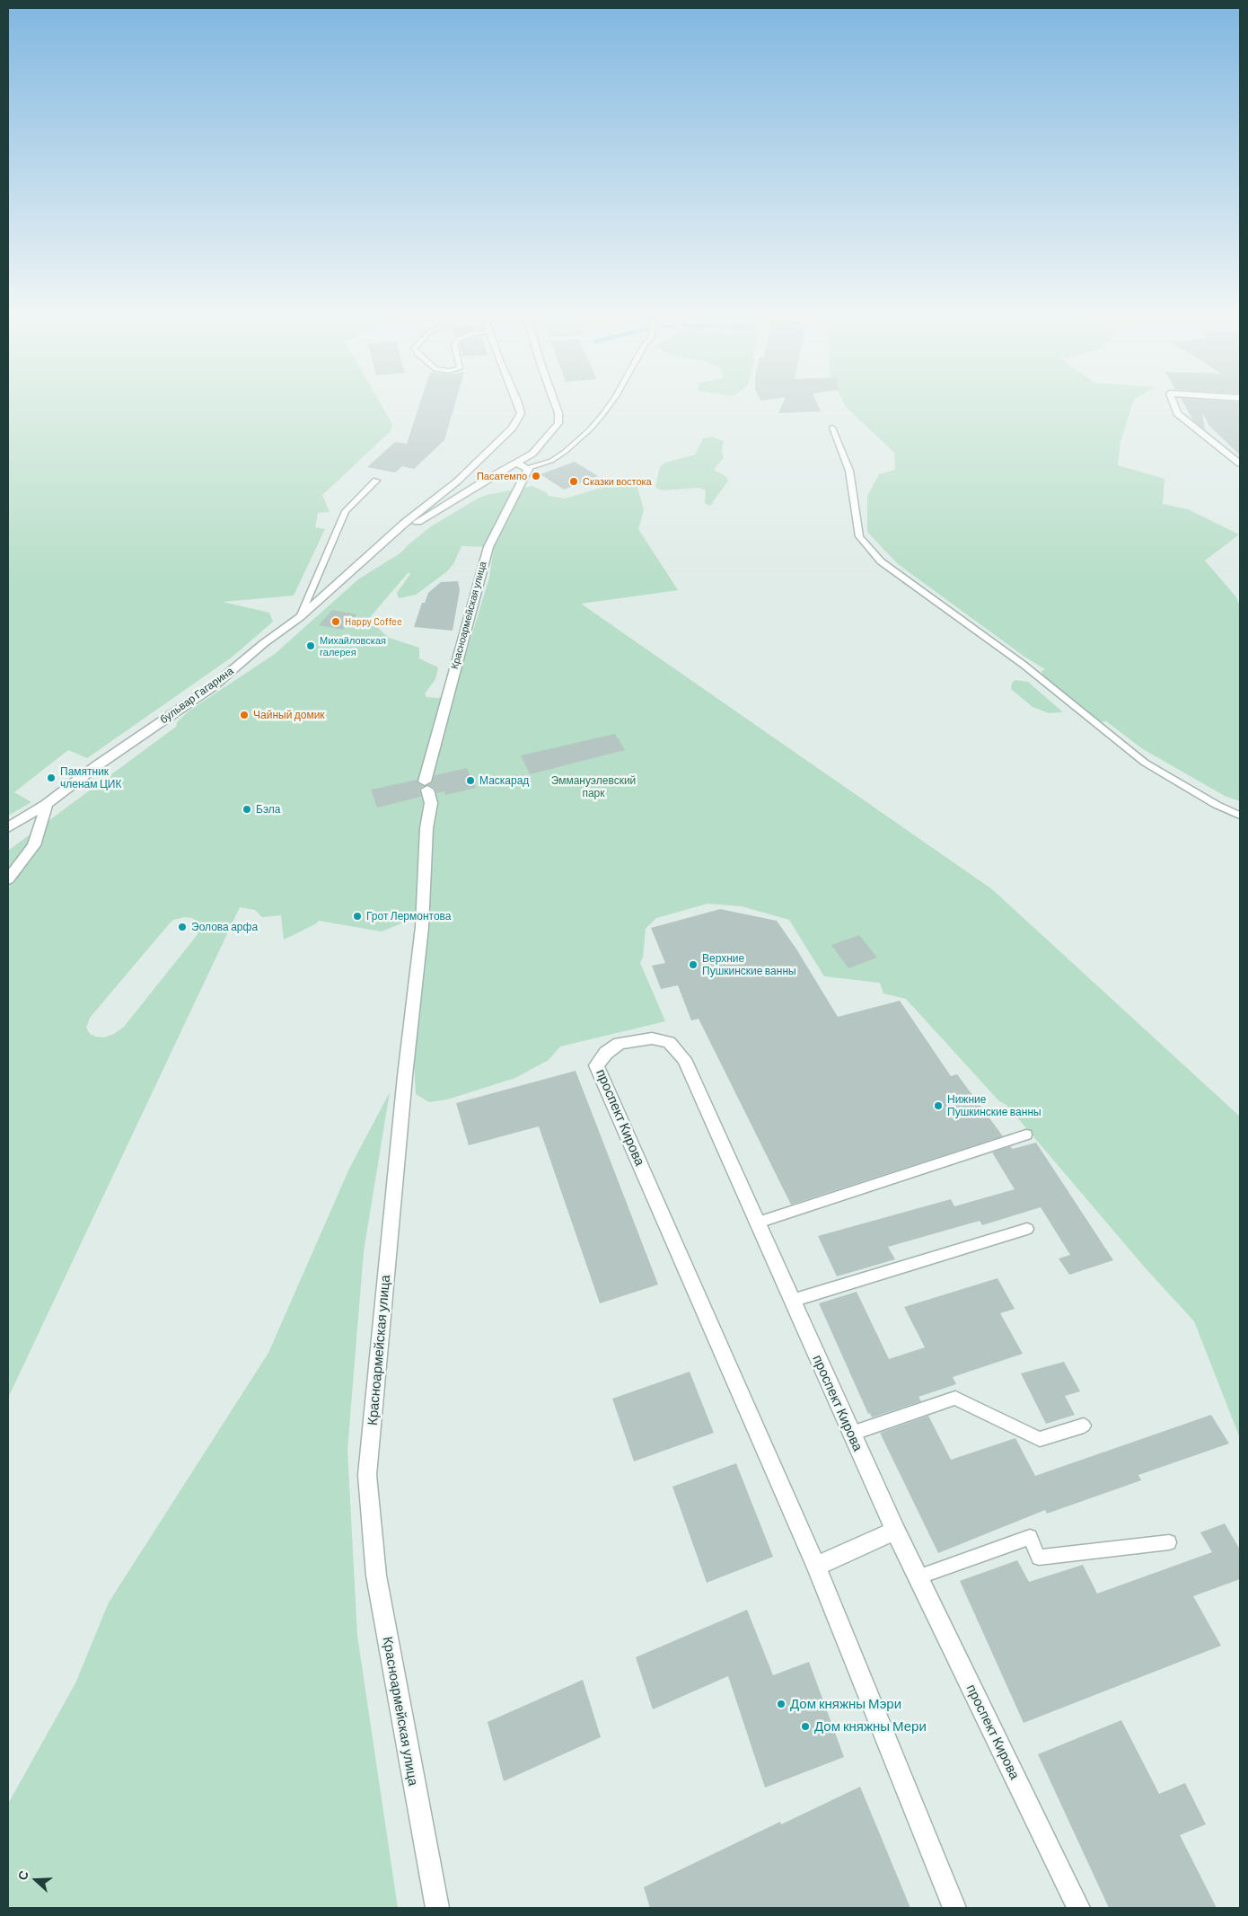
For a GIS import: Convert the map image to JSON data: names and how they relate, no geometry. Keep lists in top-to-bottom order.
{
  "streets": {
    "street": ["Красноармейская улица", "бульвар Гагарина", "проспект Кирова"]
  },
  "parks": ["Эммануэлевский парк"],
  "places": [
    "Пасатемпо",
    "Сказки востока",
    "Happy Coffee",
    "Михайловская галерея",
    "Чайный домик",
    "Памятник членам ЦИК",
    "Маскарад",
    "Бэла",
    "Грот Лермонтова",
    "Эолова арфа",
    "Верхние Пушкинские ванны",
    "Нижние Пушкинские ванны",
    "Дом княжны Мэри",
    "Дом княжны Мери"
  ],
  "north": "left"
}
